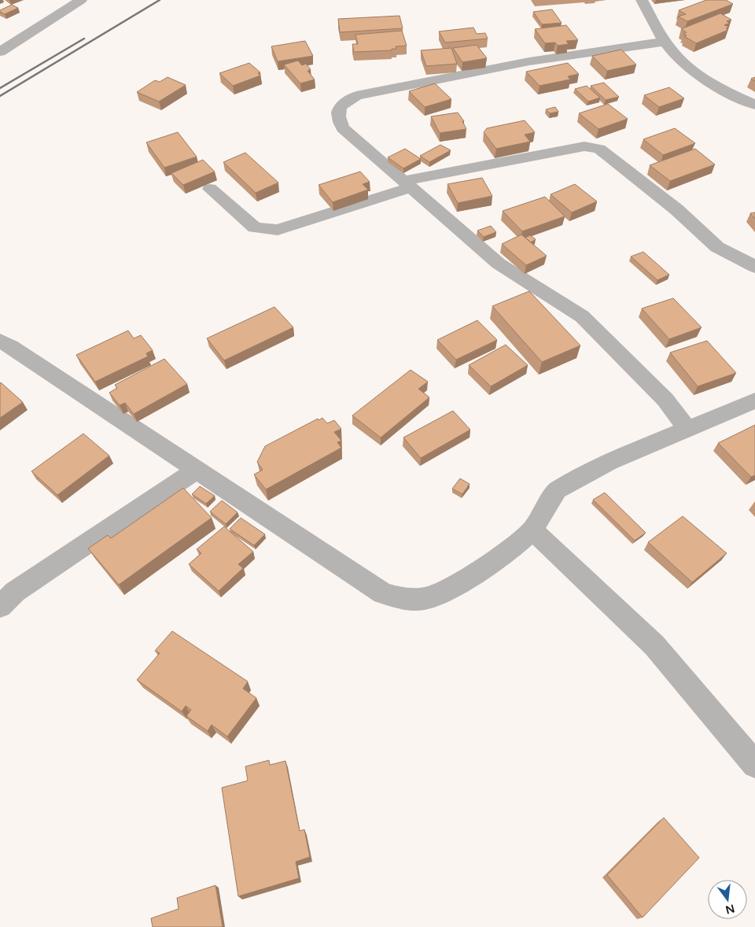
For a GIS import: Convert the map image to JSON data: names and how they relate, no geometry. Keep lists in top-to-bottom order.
{
  "north": "bottom"
}
